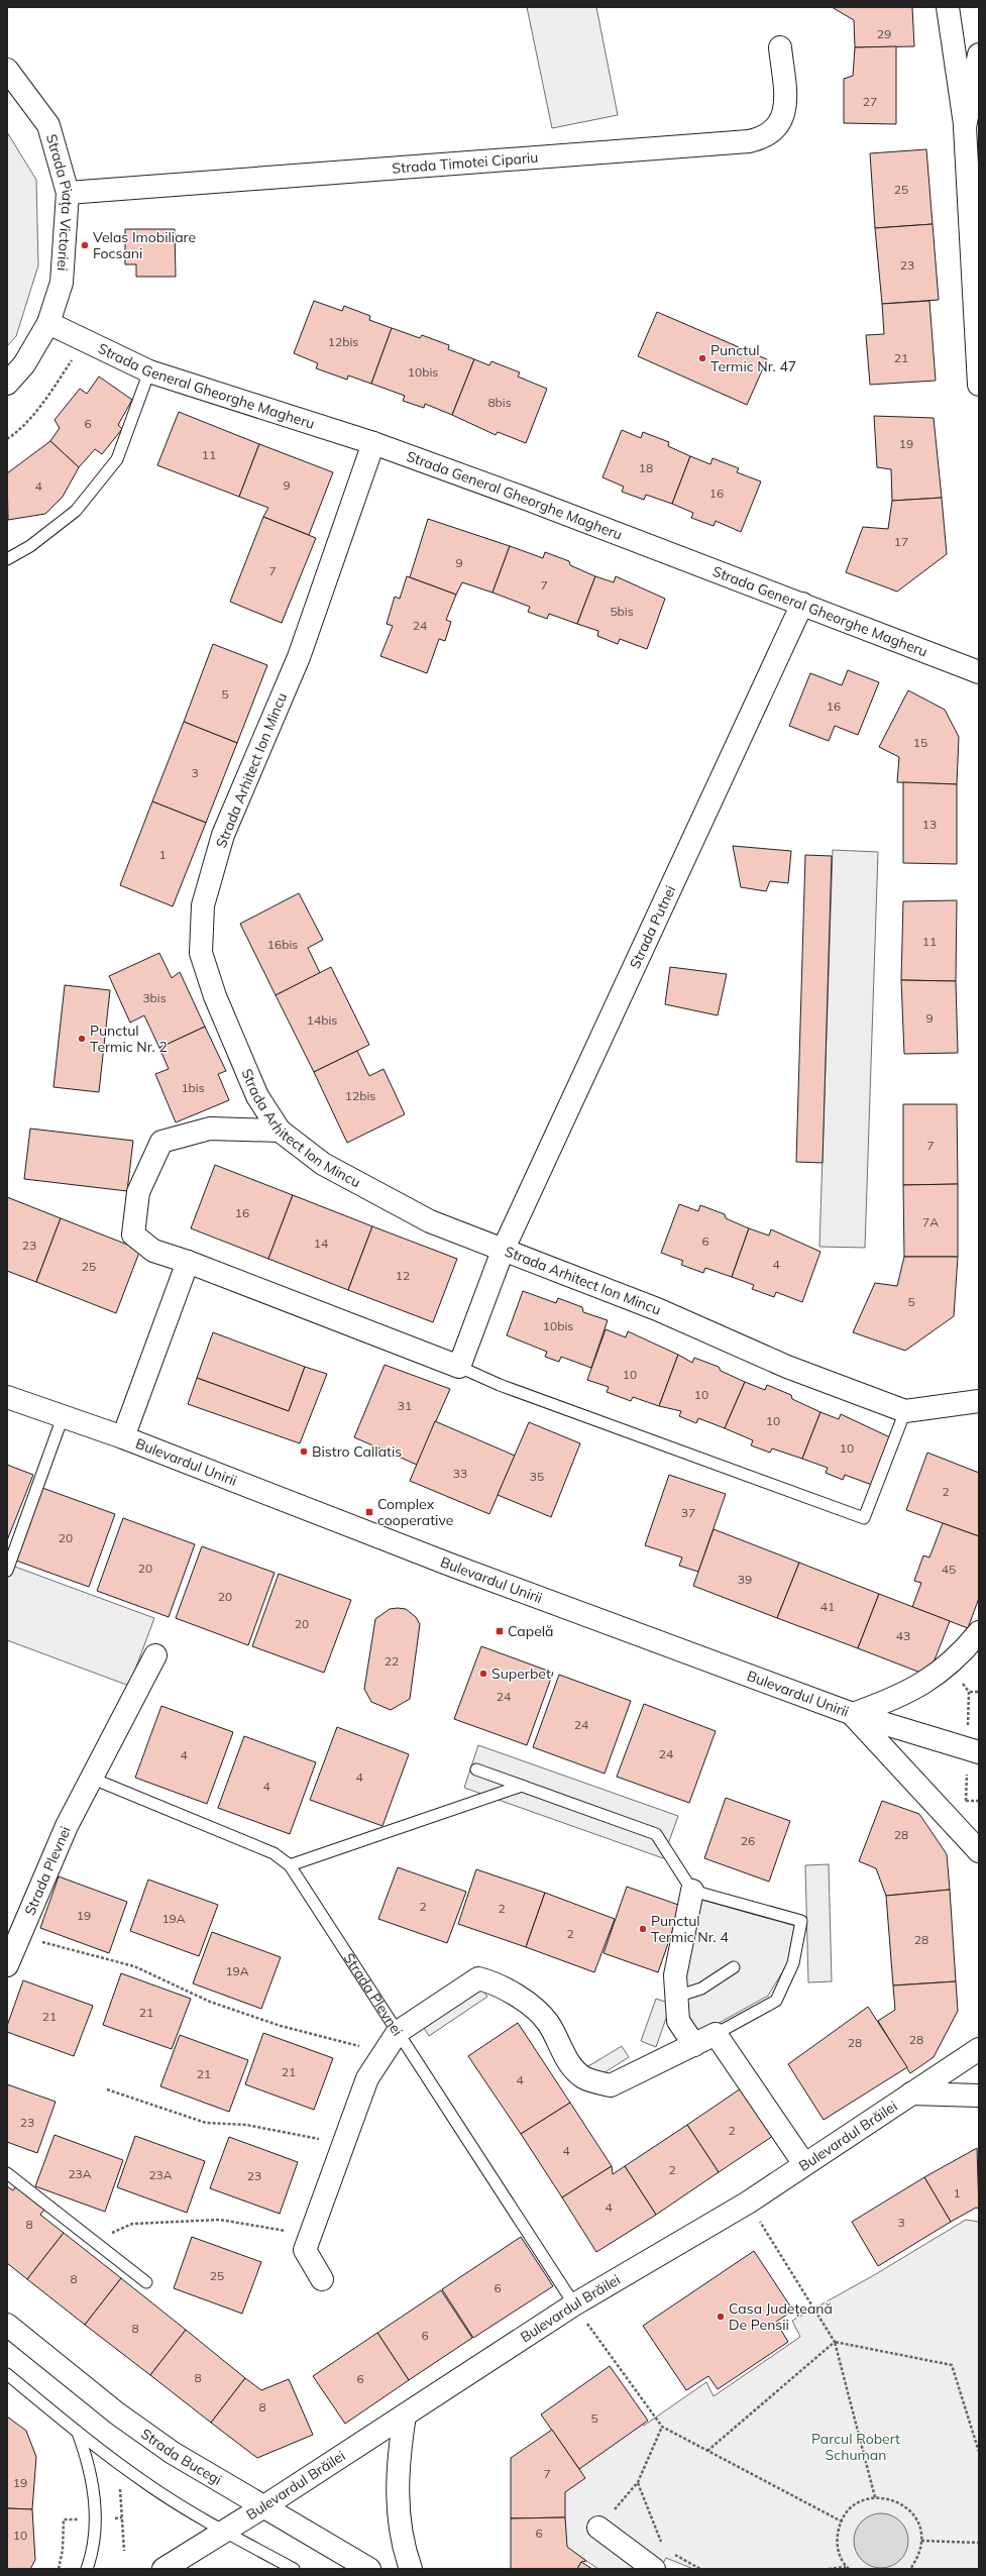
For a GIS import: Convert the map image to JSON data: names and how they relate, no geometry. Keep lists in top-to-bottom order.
{
  "streets": {
    "street": [
      "Strada Timotei Cipariu",
      "Strada Piața Victoriei",
      "Strada General Gheorghe Magheru",
      "Strada Arhitect Ion Mincu",
      "Strada Putnei",
      "Bulevardul Unirii",
      "Strada Plevnei",
      "Bulevardul Brăilei",
      "Strada Bucegi"
    ]
  },
  "crossings": [
    ["Strada Timotei Cipariu", "Strada Piața Victoriei"],
    ["Strada Piața Victoriei", "Strada General Gheorghe Magheru"],
    ["Strada General Gheorghe Magheru", "Strada Arhitect Ion Mincu"],
    ["Strada General Gheorghe Magheru", "Strada Putnei"],
    ["Strada Arhitect Ion Mincu", "Strada Putnei"],
    ["Strada Plevnei", "Bulevardul Brăilei"],
    ["Bulevardul Brăilei", "Strada Bucegi"]
  ],
  "parks": ["Parcul Robert Schuman"],
  "places": {
    "other": [
      "Velas Imobiliare Focsani",
      "Punctul Termic Nr. 47",
      "Punctul Termic Nr. 2",
      "Bistro Callatis",
      "Superbet",
      "Punctul Termic Nr. 4",
      "Casa Județeană De Pensii"
    ],
    "transit": ["Complex cooperative", "Capelă"]
  },
  "house_numbers": [
    "29",
    "27",
    "25",
    "23",
    "12bis",
    "21",
    "10bis",
    "8bis",
    "6",
    "19",
    "11",
    "18",
    "9",
    "4",
    "16",
    "17",
    "9",
    "7",
    "7",
    "5bis",
    "24",
    "5",
    "16",
    "15",
    "3",
    "13",
    "1",
    "11",
    "16bis",
    "3bis",
    "9",
    "14bis",
    "1bis",
    "12bis",
    "7",
    "16",
    "7A",
    "6",
    "14",
    "23",
    "4",
    "25",
    "12",
    "5",
    "10bis",
    "10",
    "10",
    "31",
    "10",
    "10",
    "33",
    "35",
    "2",
    "37",
    "20",
    "20",
    "45",
    "39",
    "20",
    "41",
    "20",
    "43",
    "22",
    "24",
    "24",
    "24",
    "4",
    "4",
    "4",
    "28",
    "26",
    "2",
    "2",
    "19",
    "19A",
    "2",
    "28",
    "19A",
    "21",
    "21",
    "28",
    "28",
    "21",
    "21",
    "4",
    "23",
    "2",
    "4",
    "2",
    "23A",
    "23A",
    "23",
    "1",
    "4",
    "3",
    "8",
    "25",
    "8",
    "6",
    "8",
    "6",
    "8",
    "6",
    "8",
    "5",
    "7",
    "19",
    "6",
    "10"
  ]
}
